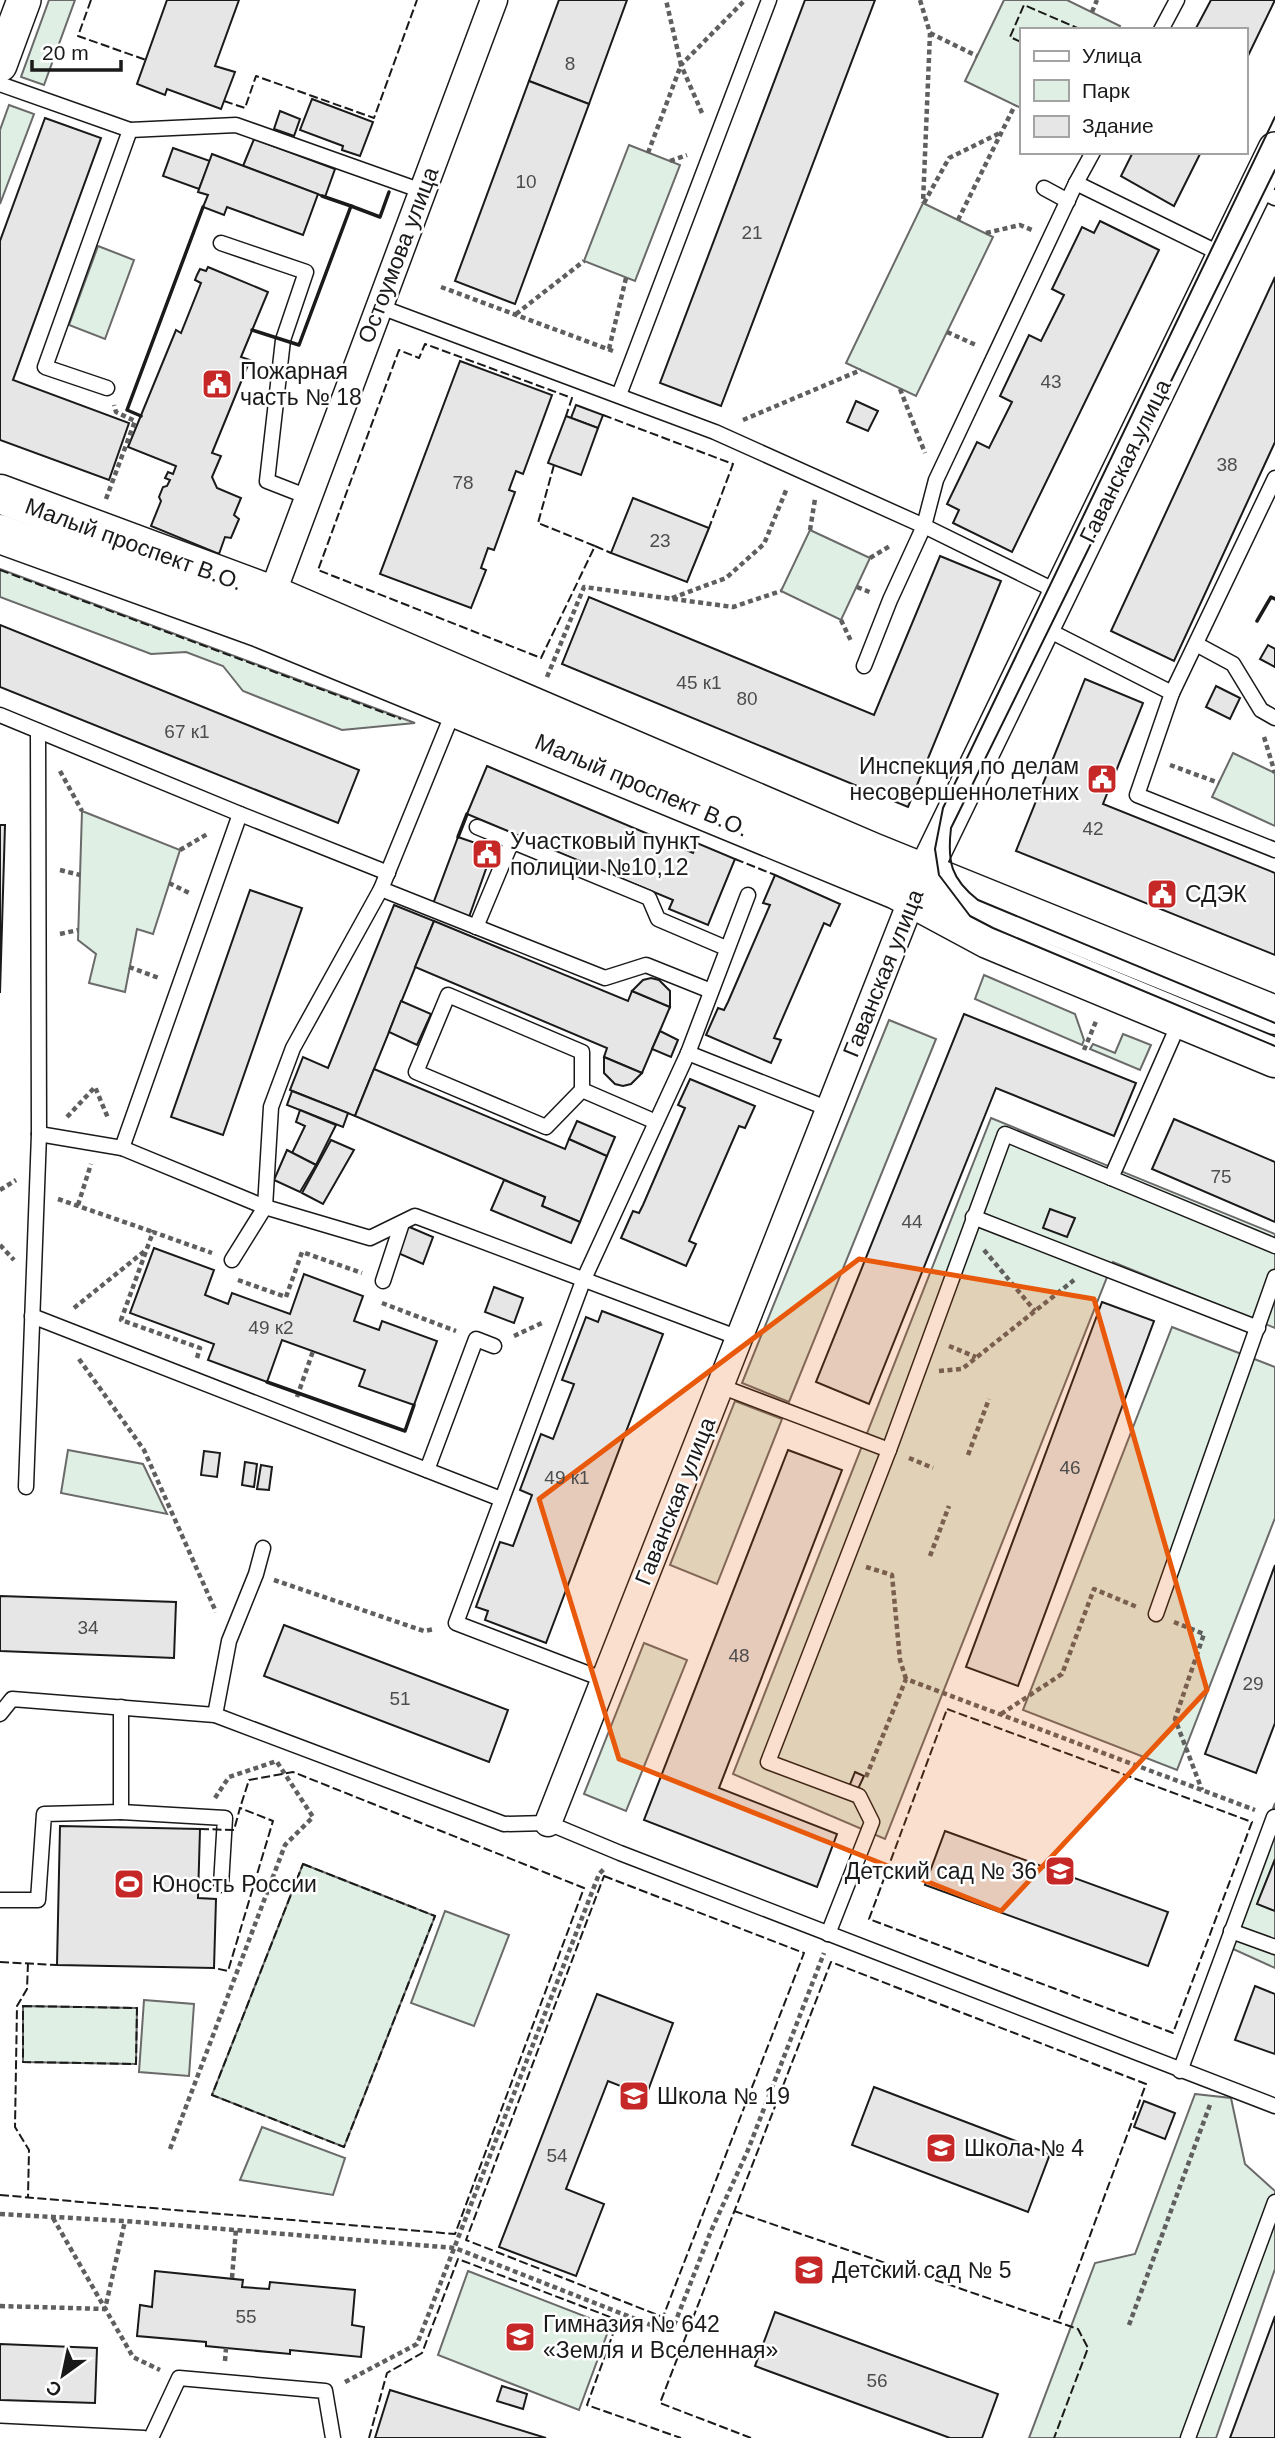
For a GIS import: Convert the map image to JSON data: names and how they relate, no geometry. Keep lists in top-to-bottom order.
{
  "streets": {
    "main road": ["Малый проспект В.О."],
    "street": ["Остоумова улица", "Гаванская улица"]
  },
  "crossings": [
    ["Остоумова улица", "Малый проспект В.О."],
    ["Гаванская улица", "Малый проспект В.О."]
  ],
  "places": {
    "public building": [
      "Пожарная часть № 18",
      "Инспекция по делам несовершеннолетних",
      "Участковый пункт полиции №10,12",
      "СДЭК"
    ],
    "school or university": [
      "Детский сад № 36",
      "Школа № 19",
      "Школа № 4",
      "Детский сад № 5",
      "Гимназия № 642 «Земля и Вселенная»"
    ],
    "sports": ["Юность России"]
  },
  "house_numbers": [
    "8",
    "10",
    "21",
    "43",
    "38",
    "78",
    "23",
    "45 к1",
    "80",
    "67 к1",
    "42",
    "75",
    "44",
    "49 к2",
    "46",
    "49 к1",
    "34",
    "48",
    "29",
    "51",
    "54",
    "55",
    "56"
  ],
  "legend": ["Улица", "Парк", "Здание"],
  "scale_bar": "20 m",
  "north": "bottom left"
}
